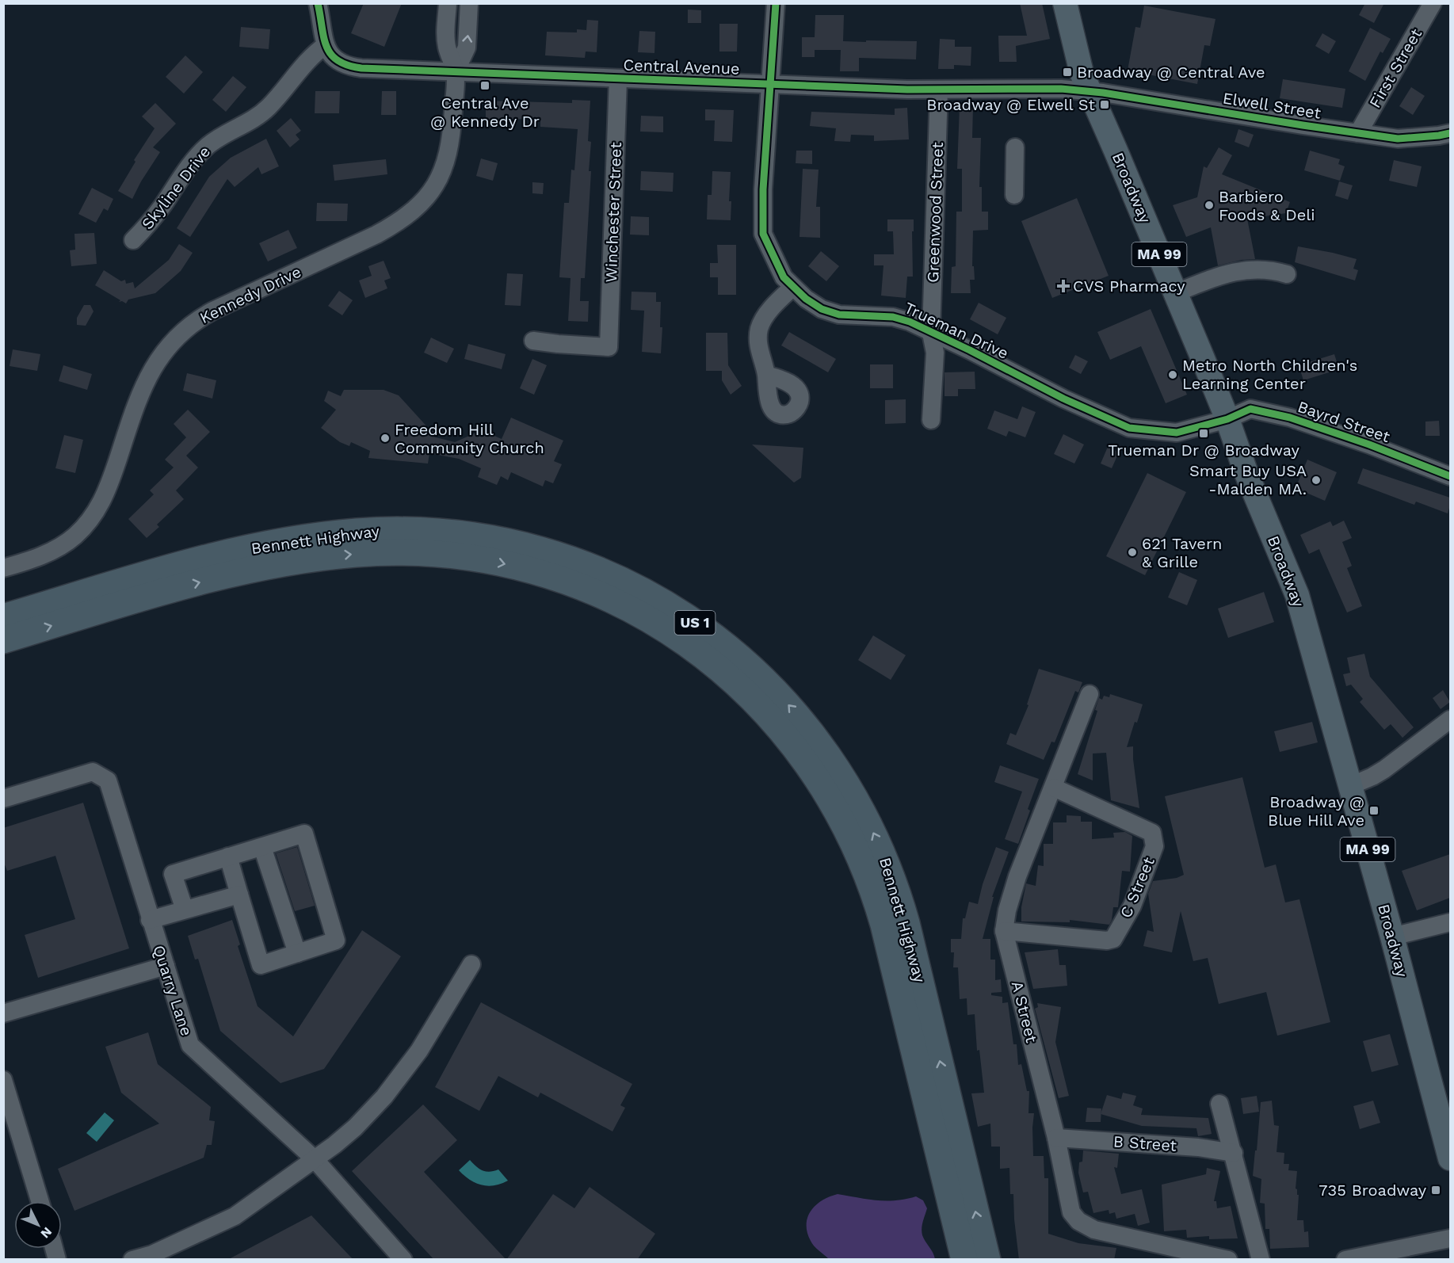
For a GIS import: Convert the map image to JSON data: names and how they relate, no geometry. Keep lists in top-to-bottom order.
{
  "streets": {
    "highway": ["Bennett Highway", "US 1"],
    "main road": ["Broadway", "MA 99"],
    "street": [
      "Central Avenue",
      "First Street",
      "Elwell Street",
      "Skyline Drive",
      "Winchester Street",
      "Greenwood Street",
      "Kennedy Drive",
      "Trueman Drive",
      "Bayrd Street",
      "C Street",
      "Quarry Lane",
      "A Street",
      "B Street"
    ]
  },
  "crossings": [
    ["Central Avenue", "Elwell Street"],
    ["Central Avenue", "Skyline Drive"],
    ["Central Avenue", "Broadway"],
    ["Central Avenue", "Winchester Street"],
    ["Central Avenue", "Greenwood Street"],
    ["Central Avenue", "Kennedy Drive"],
    ["Central Avenue", "Trueman Drive"],
    ["First Street", "Elwell Street"],
    ["Elwell Street", "Broadway"],
    ["Broadway", "Trueman Drive"],
    ["Broadway", "Bayrd Street"],
    ["Greenwood Street", "Trueman Drive"],
    ["Trueman Drive", "Bayrd Street"],
    ["C Street", "A Street"],
    ["A Street", "B Street"]
  ],
  "places": {
    "transit": [
      "Broadway @ Central Ave",
      "Central Ave @ Kennedy Dr",
      "Broadway @ Elwell St",
      "Trueman Dr @ Broadway",
      "Broadway @ Blue Hill Ave",
      "735 Broadway"
    ],
    "other": [
      "Barbiero Foods & Deli",
      "Metro North Children's Learning Center",
      "Freedom Hill Community Church",
      "Smart Buy USA -Malden MA.",
      "621 Tavern & Grille"
    ],
    "health": ["CVS Pharmacy"]
  },
  "north": "bottom right"
}
